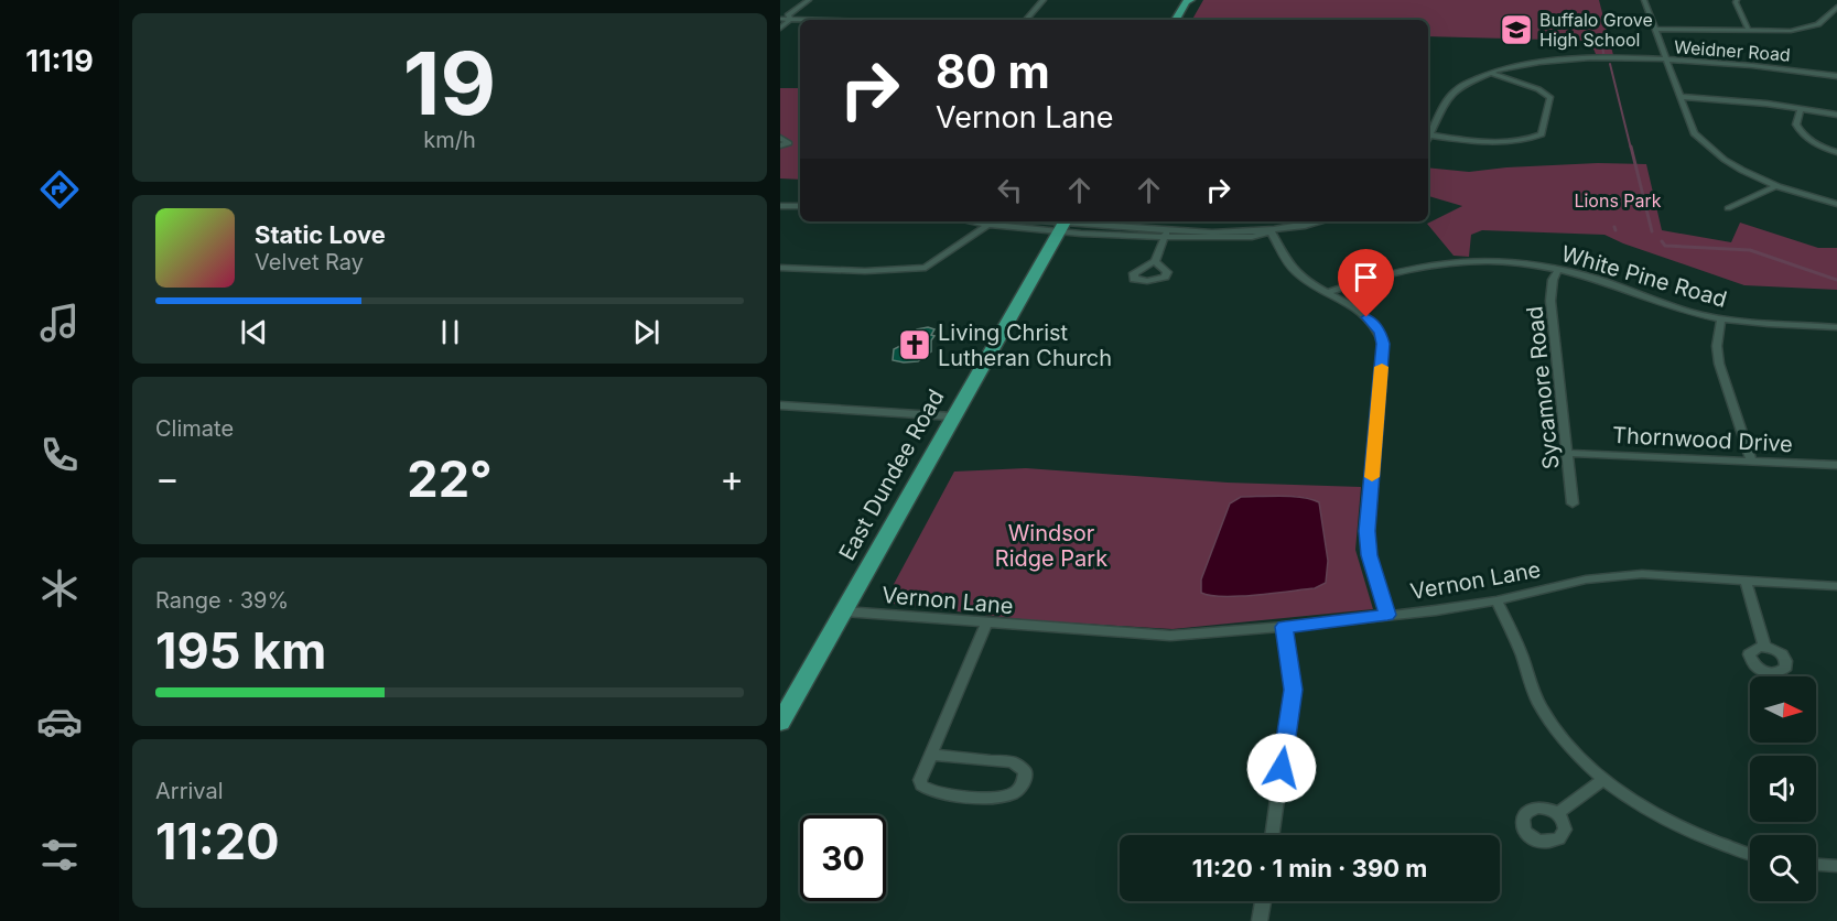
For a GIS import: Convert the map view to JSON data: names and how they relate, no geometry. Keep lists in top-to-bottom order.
{
  "streets": {
    "main road": ["East Dundee Road"],
    "street": [
      "Weidner Road",
      "White Pine Road",
      "Sycamore Road",
      "Thornwood Drive",
      "Vernon Lane"
    ]
  },
  "crossings": [
    ["White Pine Road", "Sycamore Road"],
    ["Sycamore Road", "Thornwood Drive"],
    ["East Dundee Road", "Vernon Lane"]
  ],
  "parks": ["Lions Park", "Windsor Ridge Park"],
  "places": {
    "school or university": ["Buffalo Grove High School"],
    "church": ["Living Christ Lutheran Church"]
  },
  "north": "right",
  "page": {
    "tabs": "11:19",
    "tile": [
      ["19", "km/h"],
      "Climate",
      ["Range · 39%", "195 km"],
      ["Arrival", "11:20"]
    ],
    "turn": ["80 m", "Vernon Lane"],
    "song": ["Static Love", "Velvet Ray"],
    "heat": ["−", "22°", "+"],
    "limit": "30",
    "trip": "11:20 · 1 min · 390 m"
  }
}
